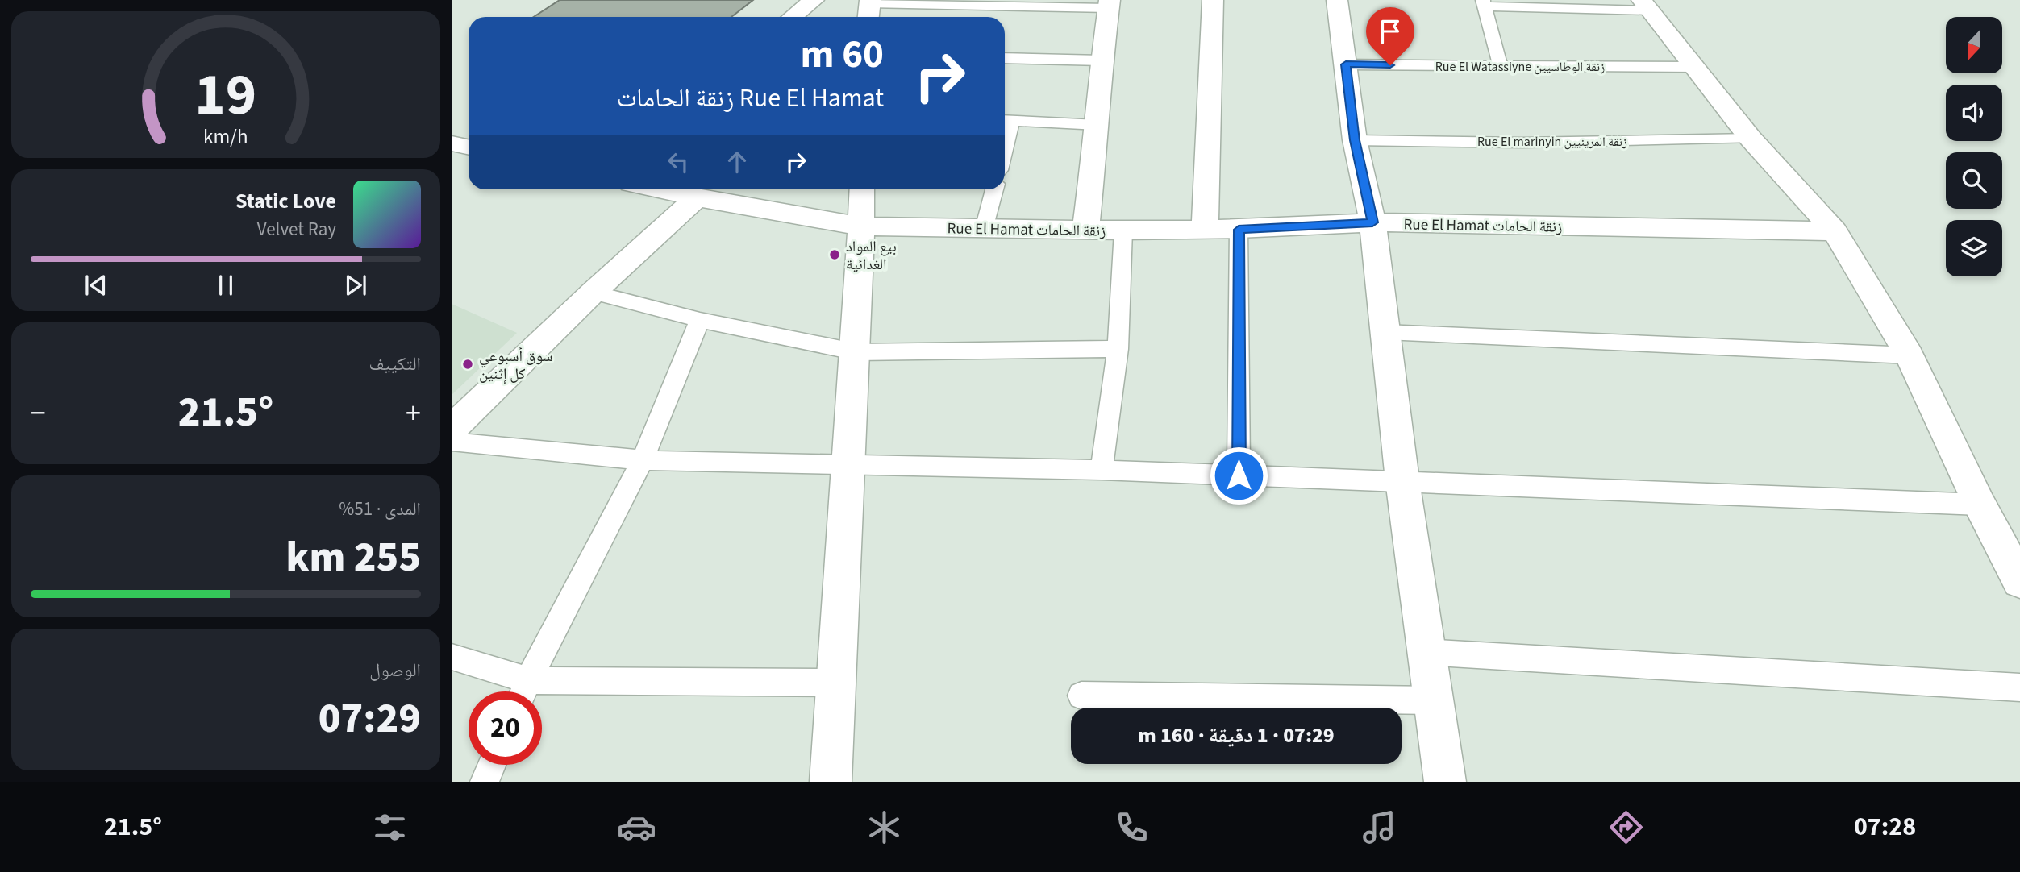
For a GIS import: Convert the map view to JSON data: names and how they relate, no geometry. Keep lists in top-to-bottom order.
{
  "streets": {
    "street": ["Rue El Hamat زنقة الحامات"],
    "lane": ["Rue El Watassiyne زنقة الوطاسيين", "Rue El marinyin زنقة المرينيين"]
  },
  "places": ["بيع المواد الغدائية", "سوق أسبوعي كل إثنين"],
  "north": "bottom",
  "page": {
    "turn": ["60 m", "Rue El Hamat زنقة الحامات"],
    "song": ["Static Love", "Velvet Ray"],
    "tile": [
      "التكييف",
      ["المدى · 51%", "255 km"],
      ["الوصول", "07:29"]
    ],
    "heat": ["−", "21.5°", "+"],
    "limit": "20",
    "trip": "07:29 · 1 دقيقة · 160 m",
    "tabs": ["07:28", "21.5°"],
    "gauge": ["19", "km/h"]
  }
}
